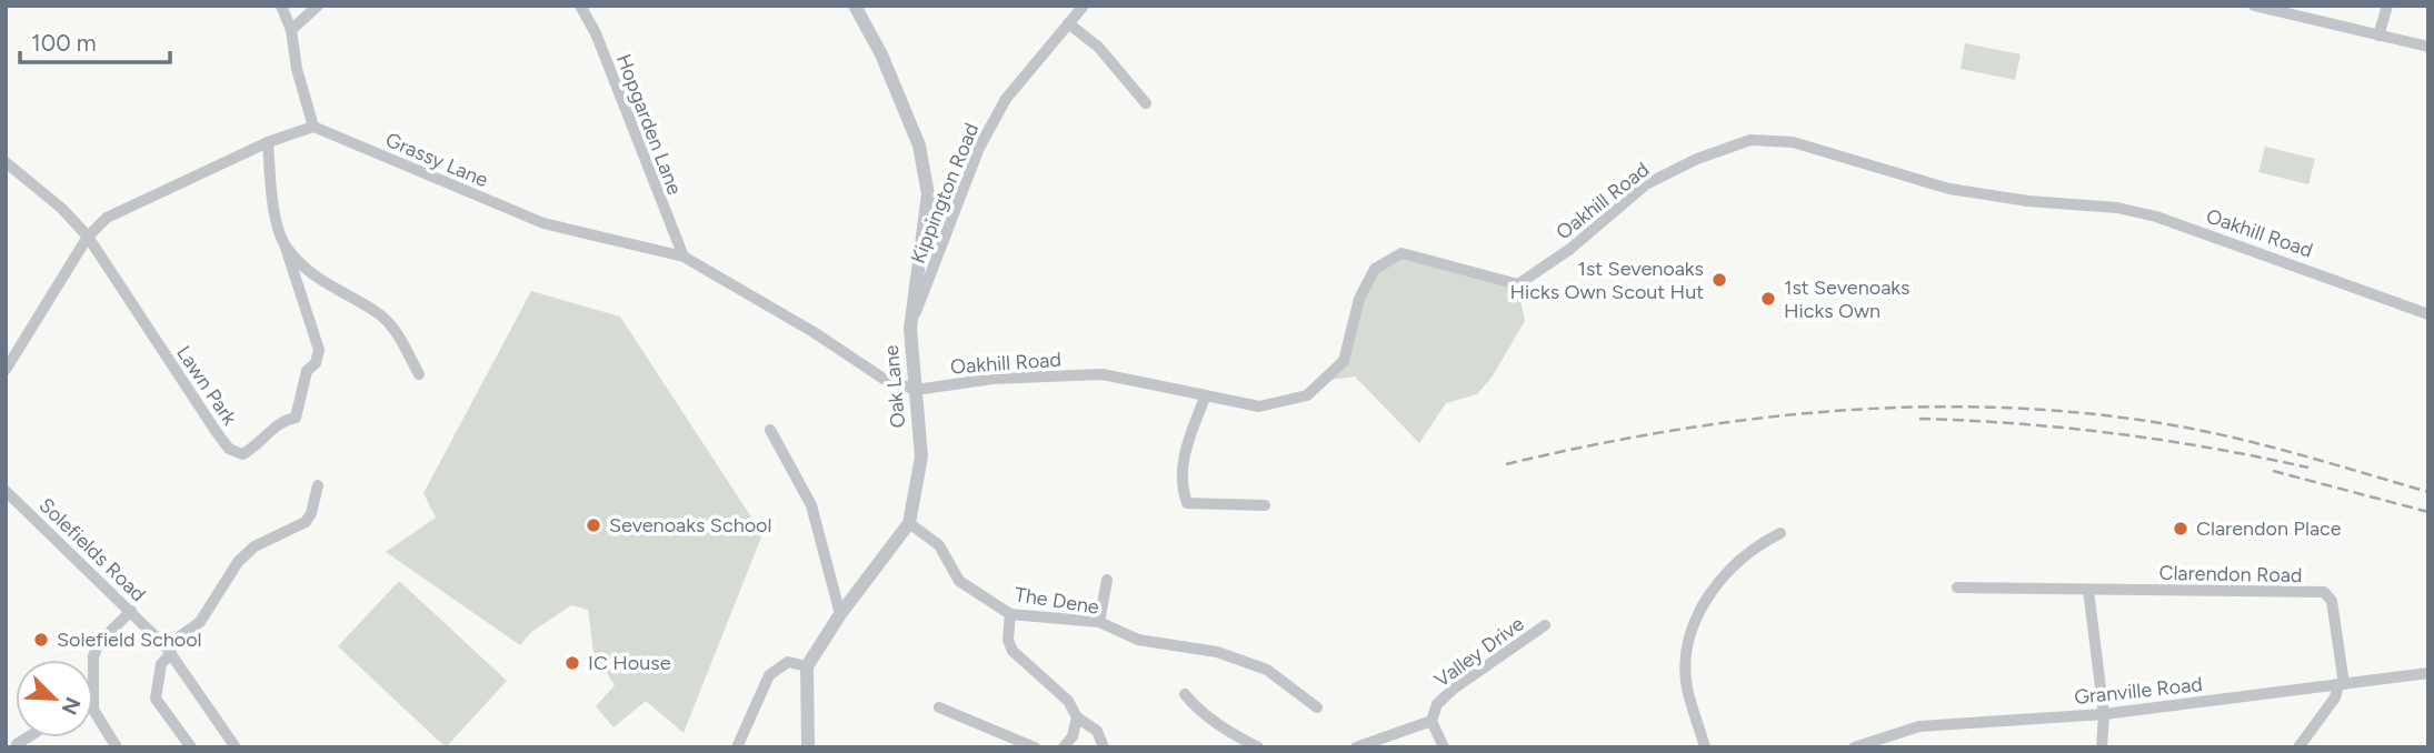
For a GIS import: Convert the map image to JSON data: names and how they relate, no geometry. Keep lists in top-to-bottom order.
{
  "streets": {
    "street": [
      "Hopgarden Lane",
      "Grassy Lane",
      "Kippington Road",
      "Oakhill Road",
      "Lawn Park",
      "Oak Lane",
      "Solefields Road",
      "Clarendon Road",
      "The Dene",
      "Valley Drive",
      "Granville Road"
    ]
  },
  "crossings": [
    ["Hopgarden Lane", "Grassy Lane"],
    ["Grassy Lane", "Oakhill Road"],
    ["Grassy Lane", "Oak Lane"],
    ["Kippington Road", "Oak Lane"],
    ["Oakhill Road", "Oak Lane"],
    ["Oak Lane", "The Dene"],
    ["Clarendon Road", "Granville Road"]
  ],
  "places": [
    "1st Sevenoaks Hicks Own Scout Hut",
    "1st Sevenoaks Hicks Own",
    "Sevenoaks School",
    "Clarendon Place",
    "Solefield School",
    "IC House"
  ],
  "scale_bar": "100 m",
  "north": "bottom right"
}
